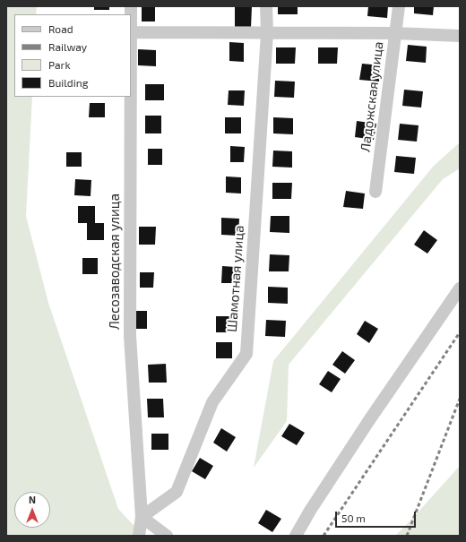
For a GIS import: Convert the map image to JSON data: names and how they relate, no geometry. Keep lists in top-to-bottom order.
{
  "streets": {
    "street": ["Ладожская улица", "Лесозаводская улица", "Шамотная улица"]
  },
  "crossings": [
    ["Лесозаводская улица", "Шамотная улица"]
  ],
  "legend": [
    "Road",
    "Railway",
    "Park",
    "Building"
  ],
  "scale_bar": "50 m",
  "north": "top"
}
